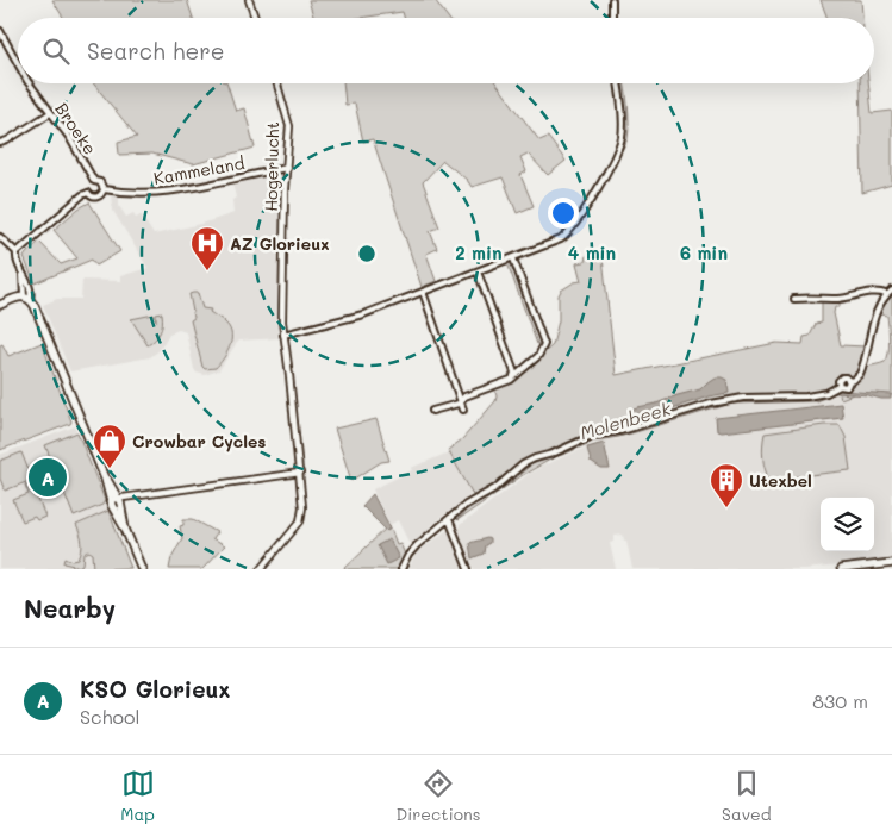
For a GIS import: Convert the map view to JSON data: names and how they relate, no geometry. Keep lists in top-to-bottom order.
{
  "streets": {
    "street": ["Broeke", "Hogerlucht", "Kammeland"]
  },
  "crossings": [
    ["Broeke", "Kammeland"],
    ["Hogerlucht", "Kammeland"]
  ],
  "water": ["Molenbeek"],
  "places": {
    "hospital": ["AZ Glorieux"],
    "shop": ["Crowbar Cycles"],
    "building": ["Utexbel"]
  },
  "page": {
    "search": "Search here",
    "pins": "A",
    "heading": "Nearby",
    "list": [
      {
        "mark": "A",
        "name": "KSO Glorieux",
        "note": "School",
        "value": "830 m"
      }
    ],
    "nav": ["Map", "Directions", "Saved"]
  },
  "rings": ["2 min", "4 min", "6 min"]
}
